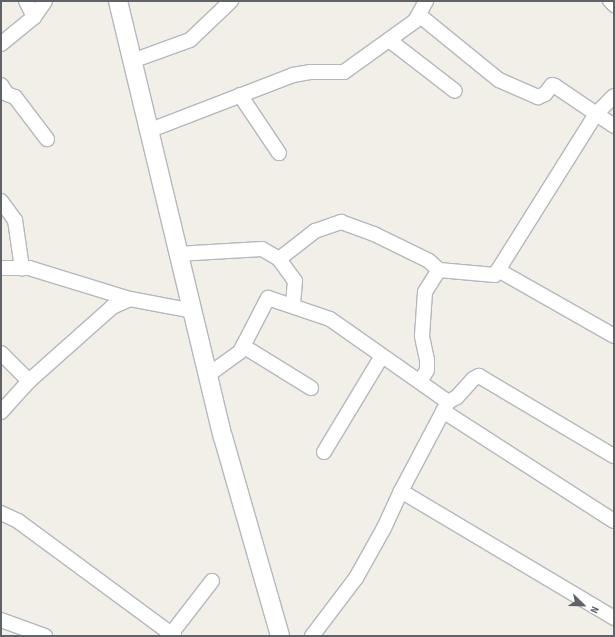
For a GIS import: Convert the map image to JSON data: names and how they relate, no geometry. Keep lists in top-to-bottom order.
{
  "north": "bottom right"
}
